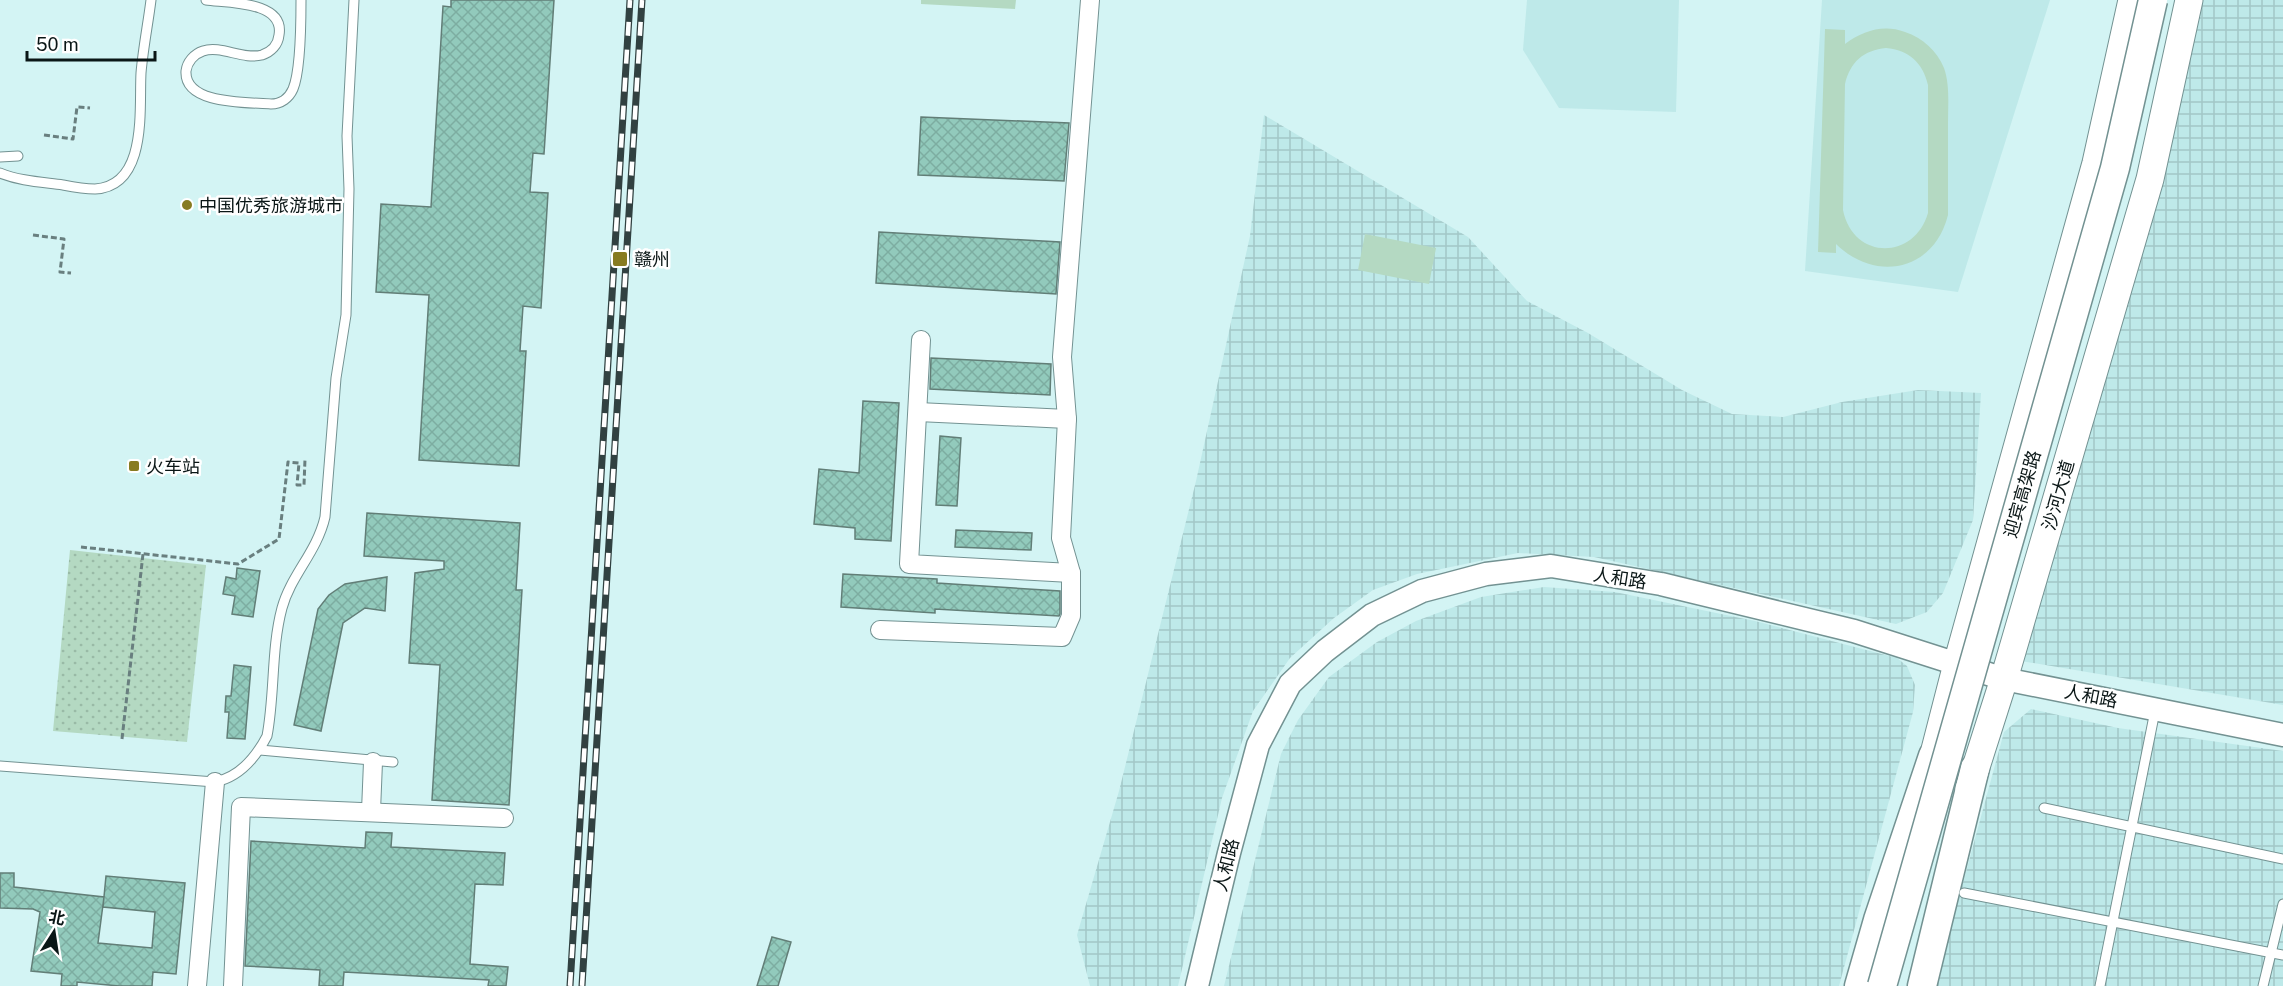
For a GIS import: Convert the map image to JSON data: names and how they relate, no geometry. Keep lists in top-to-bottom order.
{
  "streets": {
    "highway": ["迎宾高架路"],
    "main road": ["沙河大道"],
    "street": ["人和路"]
  },
  "crossings": [
    ["沙河大道", "人和路"]
  ],
  "places": {
    "other": ["中国优秀旅游城市"],
    "transit": ["赣州", "火车站"]
  },
  "scale_bar": "50 m",
  "north": "top"
}
